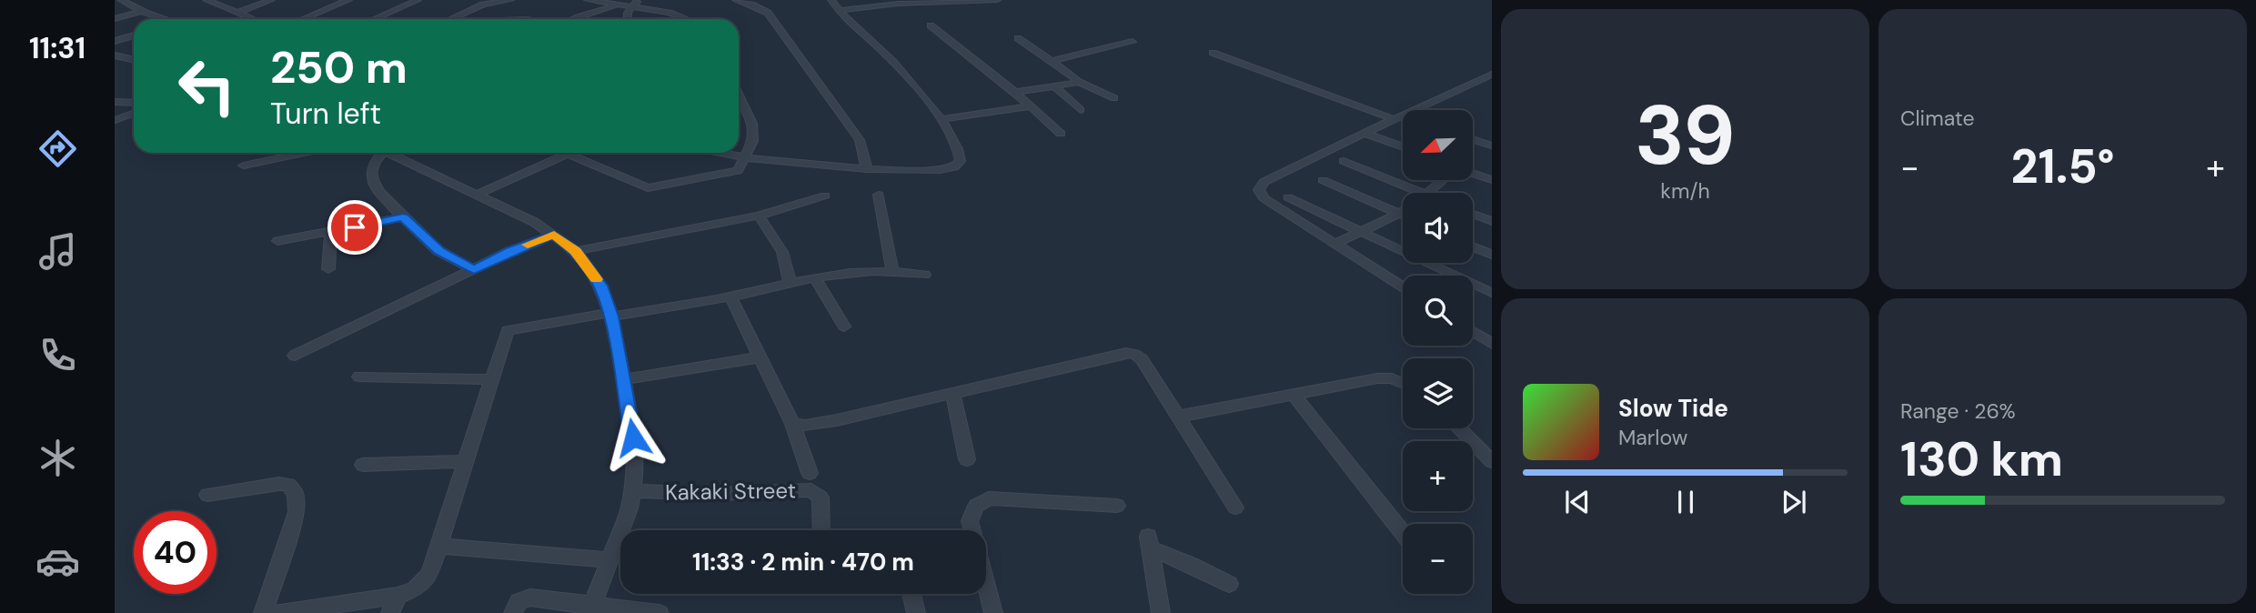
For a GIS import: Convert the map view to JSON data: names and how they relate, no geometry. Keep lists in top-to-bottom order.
{
  "streets": {
    "street": ["Kakaki Street"]
  },
  "north": "bottom left",
  "page": {
    "tabs": "11:31",
    "tile": [
      ["39", "km/h"],
      "Climate",
      ["Range · 26%", "130 km"]
    ],
    "turn": ["250 m", "Turn left"],
    "map_buttons": ["+", "−"],
    "heat": ["−", "21.5°", "+"],
    "song": ["Slow Tide", "Marlow"],
    "limit": "40",
    "trip": "11:33 · 2 min · 470 m"
  }
}
